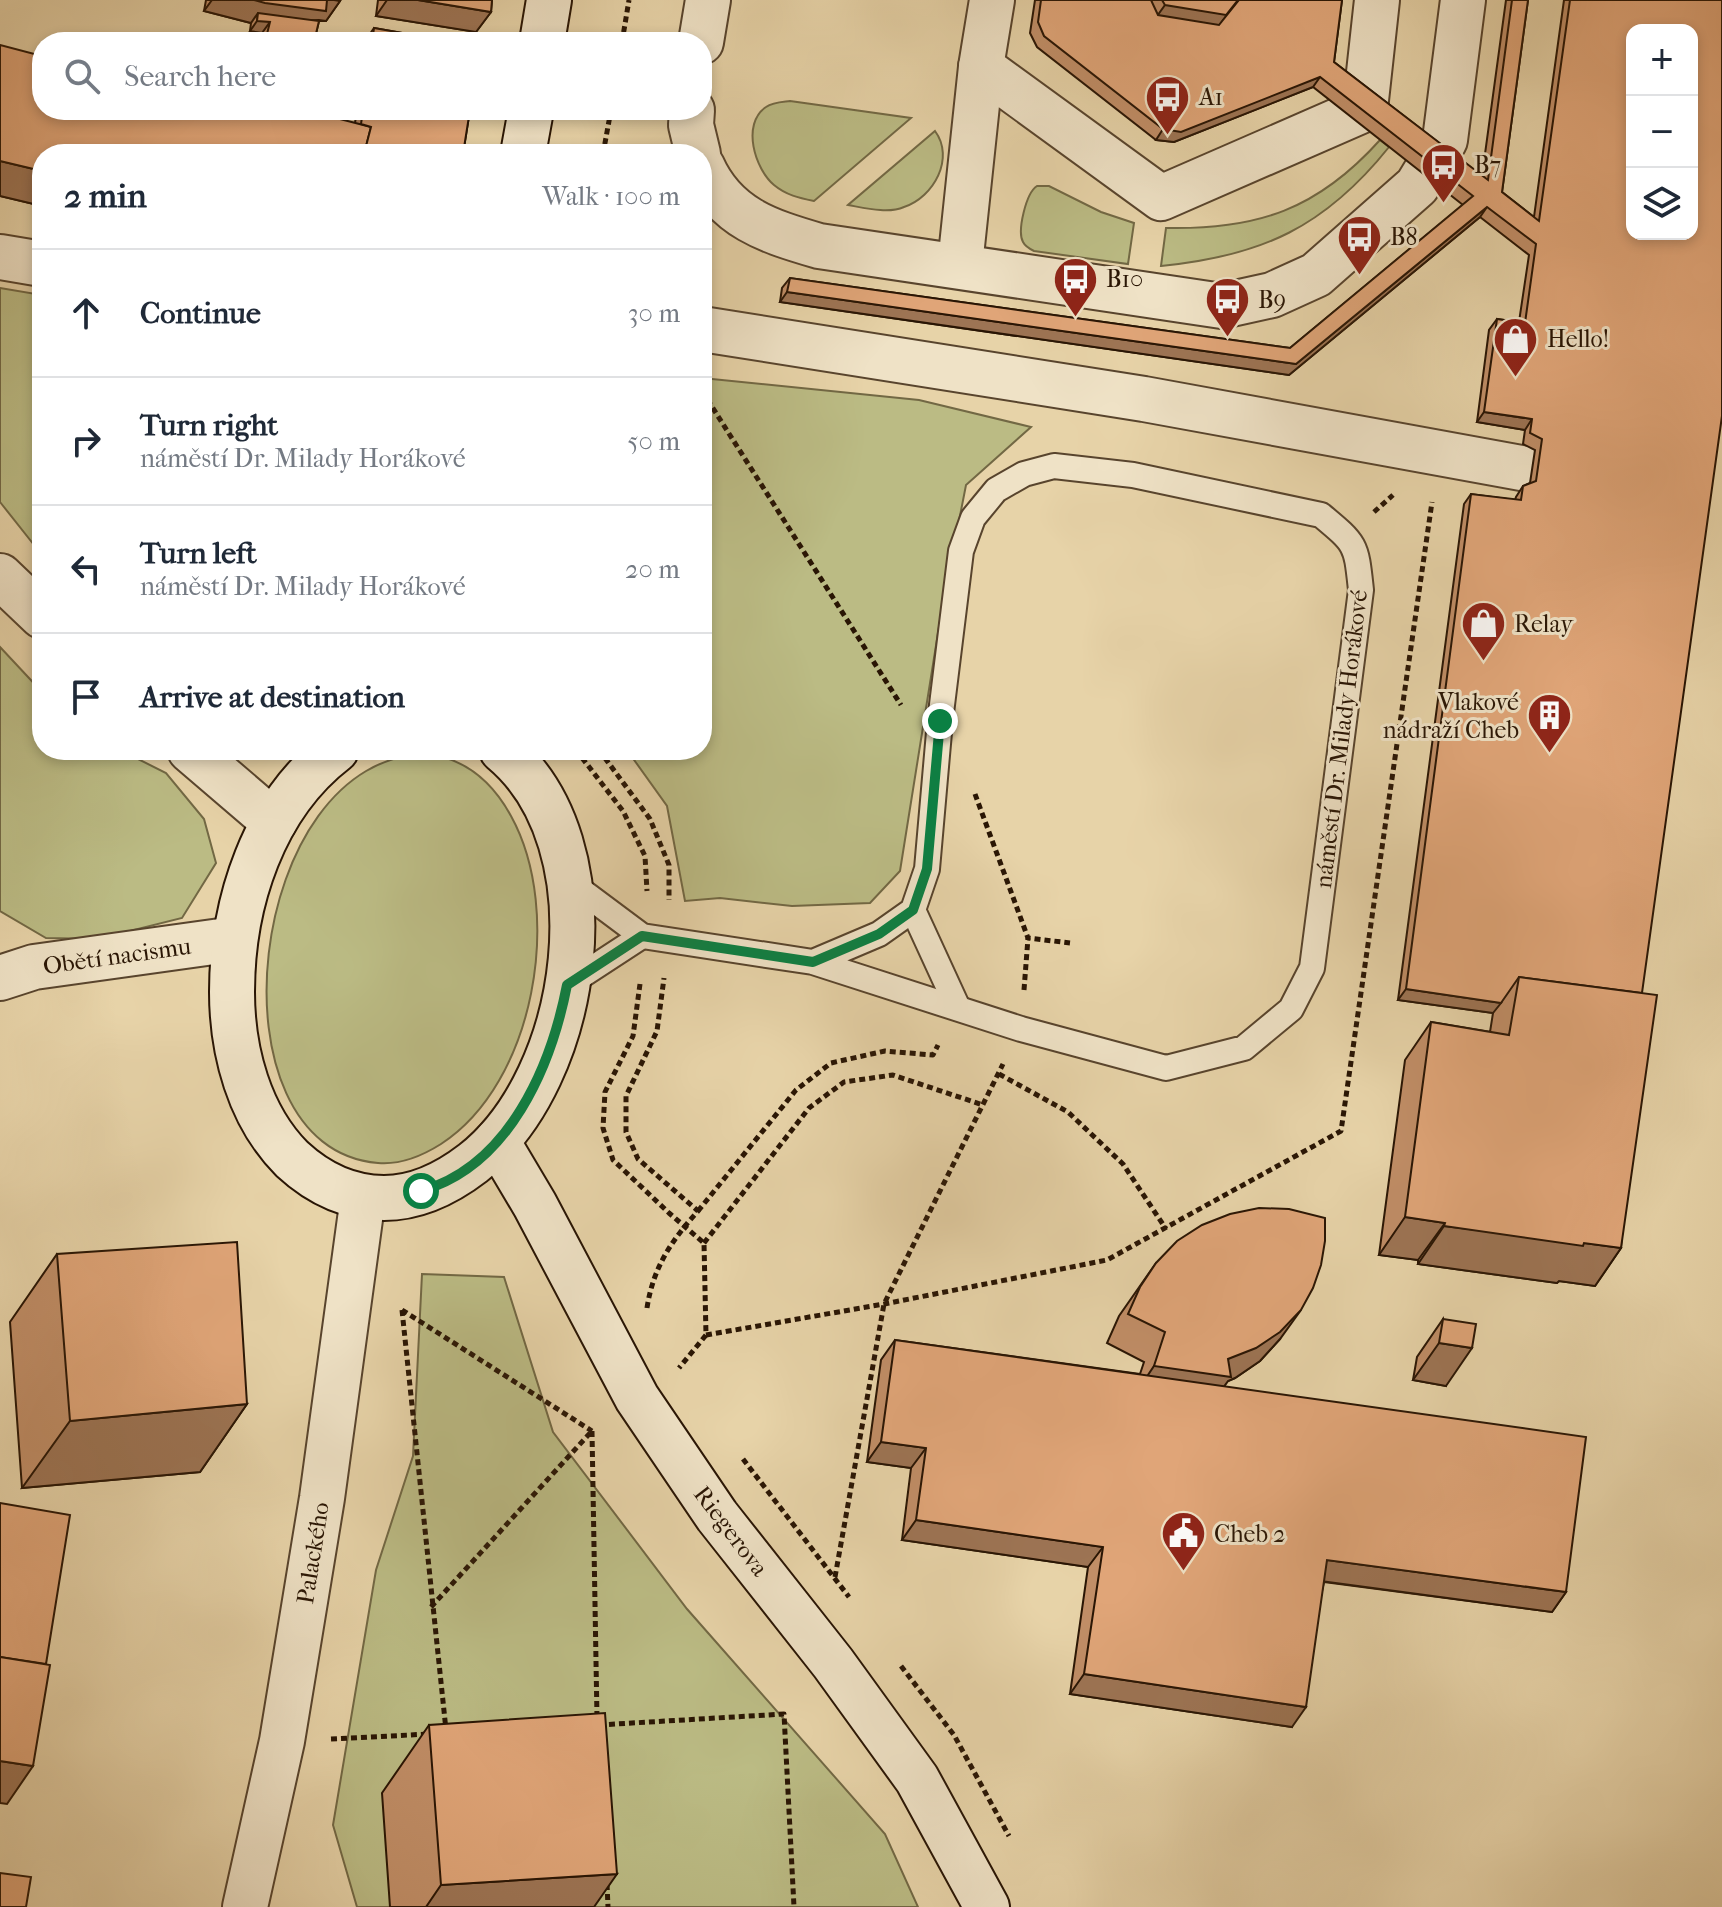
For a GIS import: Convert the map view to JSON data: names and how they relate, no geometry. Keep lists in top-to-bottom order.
{
  "streets": {
    "street": ["Obětí nacismu", "Riegerova", "Palackého"],
    "lane": ["náměstí Dr. Milady Horákové"]
  },
  "places": {
    "bus stop": [
      "A1",
      "B7",
      "B8",
      "B10",
      "B9"
    ],
    "shop": ["Hello!", "Relay"],
    "building": ["Vlakové nádraží Cheb"],
    "public building": ["Cheb 2"]
  },
  "page": {
    "map_buttons": ["+", "−"],
    "search": "Search here",
    "heading": ["2 min", "Walk · 100 m"],
    "list": [
      ["Continue", "30 m"],
      ["Turn right", "náměstí Dr. Milady Horákové", "50 m"],
      ["Turn left", "náměstí Dr. Milady Horákové", "20 m"],
      "Arrive at destination"
    ]
  }
}
